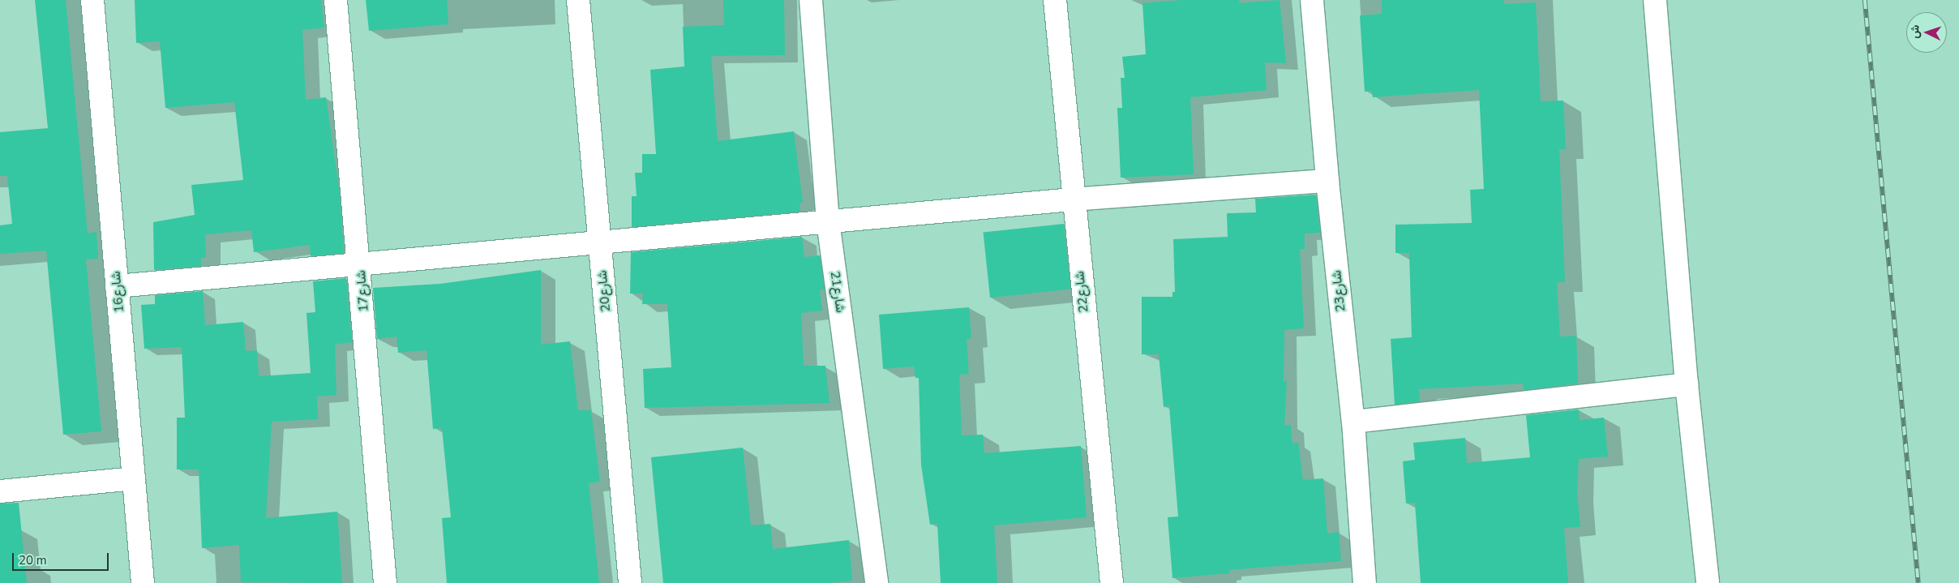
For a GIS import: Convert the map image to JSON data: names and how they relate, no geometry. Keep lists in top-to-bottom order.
{
  "streets": {
    "street": [
      "شارع17",
      "شارع20",
      "شارع23",
      "شارع16",
      "شارع21",
      "شارع22"
    ]
  },
  "scale_bar": "20 m",
  "north": "left"
}
